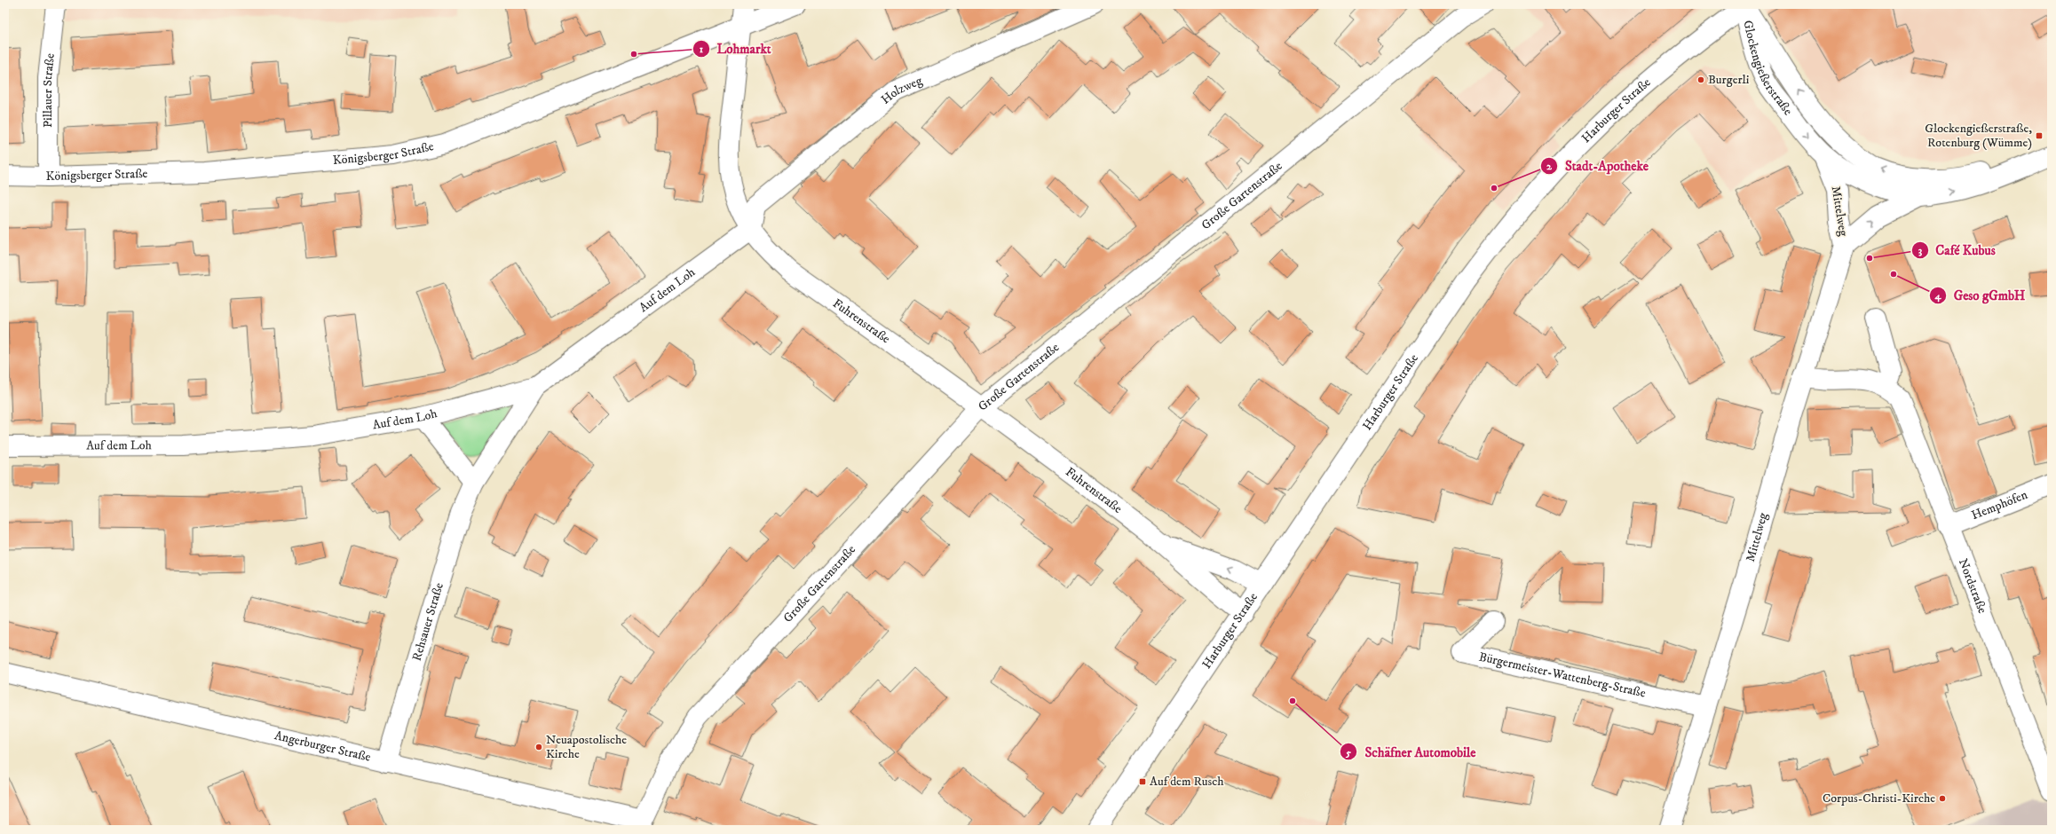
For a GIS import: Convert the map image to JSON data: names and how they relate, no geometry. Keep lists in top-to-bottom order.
{
  "streets": {
    "street": [
      "Glockengießerstraße",
      "Pillauer Straße",
      "Holzweg",
      "Harburger Straße",
      "Königsberger Straße",
      "Große Gartenstraße",
      "Mittelweg",
      "Auf dem Loh",
      "Fuhrenstraße",
      "Hemphöfen",
      "Nordstraße",
      "Rehsauer Straße",
      "Bürgermeister-Wattenberg-Straße",
      "Angerburger Straße"
    ]
  },
  "crossings": [
    ["Glockengießerstraße", "Harburger Straße"],
    ["Glockengießerstraße", "Mittelweg"],
    ["Pillauer Straße", "Königsberger Straße"],
    ["Holzweg", "Auf dem Loh"],
    ["Holzweg", "Fuhrenstraße"],
    ["Harburger Straße", "Fuhrenstraße"],
    ["Königsberger Straße", "Fuhrenstraße"],
    ["Große Gartenstraße", "Fuhrenstraße"],
    ["Große Gartenstraße", "Angerburger Straße"],
    ["Mittelweg", "Nordstraße"],
    ["Mittelweg", "Bürgermeister-Wattenberg-Straße"],
    ["Auf dem Loh", "Fuhrenstraße"],
    ["Auf dem Loh", "Rehsauer Straße"],
    ["Hemphöfen", "Nordstraße"],
    ["Rehsauer Straße", "Angerburger Straße"]
  ],
  "places": {
    "other": [
      "Lohmarkt",
      "Burgerli",
      "Stadt-Apotheke",
      "Café Kubus",
      "Geso gGmbH",
      "Schäfner Automobile",
      "Neuapostolische Kirche",
      "Corpus-Christi-Kirche"
    ],
    "transit": ["Glockengießerstraße, Rotenburg (Wümme)", "Auf dem Rusch"]
  }
}
